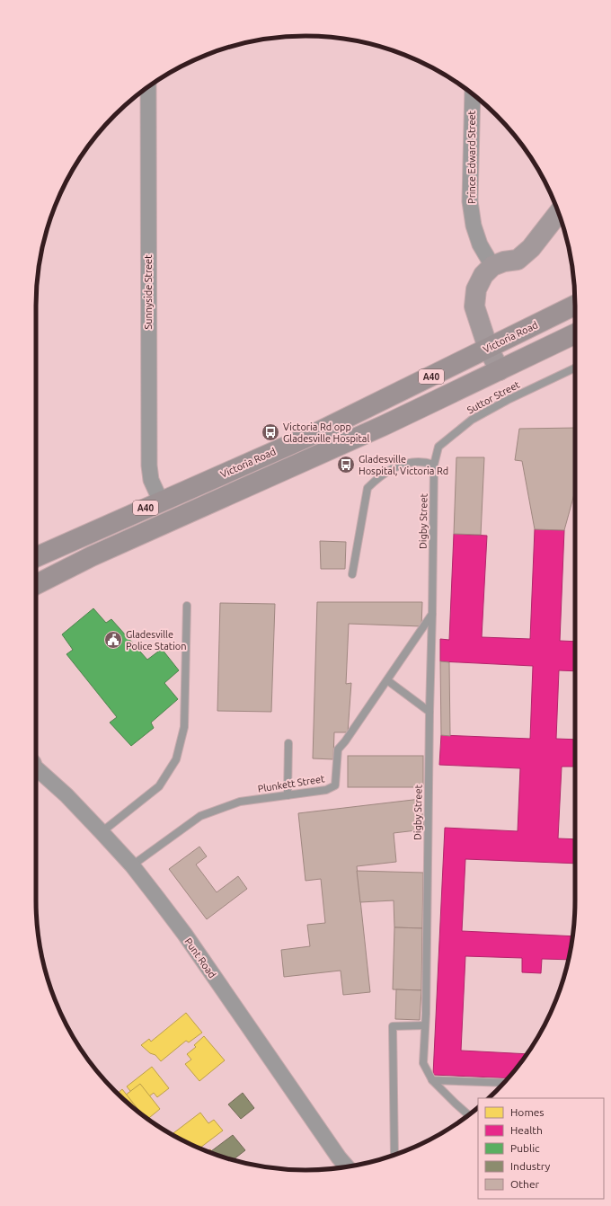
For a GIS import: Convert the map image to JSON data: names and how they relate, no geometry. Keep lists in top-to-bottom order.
{
  "streets": {
    "highway": ["Victoria Road", "A40"],
    "street": ["Prince Edward Street", "Sunnyside Street", "Punt Road"],
    "lane": ["Suttor Street", "Digby Street", "Plunkett Street"]
  },
  "crossings": [
    ["Sunnyside Street", "Victoria Road"],
    ["Suttor Street", "Digby Street"],
    ["Digby Street", "Plunkett Street"],
    ["Plunkett Street", "Punt Road"]
  ],
  "places": {
    "bus stop": ["Victoria Rd opp Gladesville Hospital", "Gladesville Hospital, Victoria Rd"],
    "public building": ["Gladesville Police Station"]
  },
  "legend": [
    "Homes",
    "Health",
    "Public",
    "Industry",
    "Other"
  ]
}
